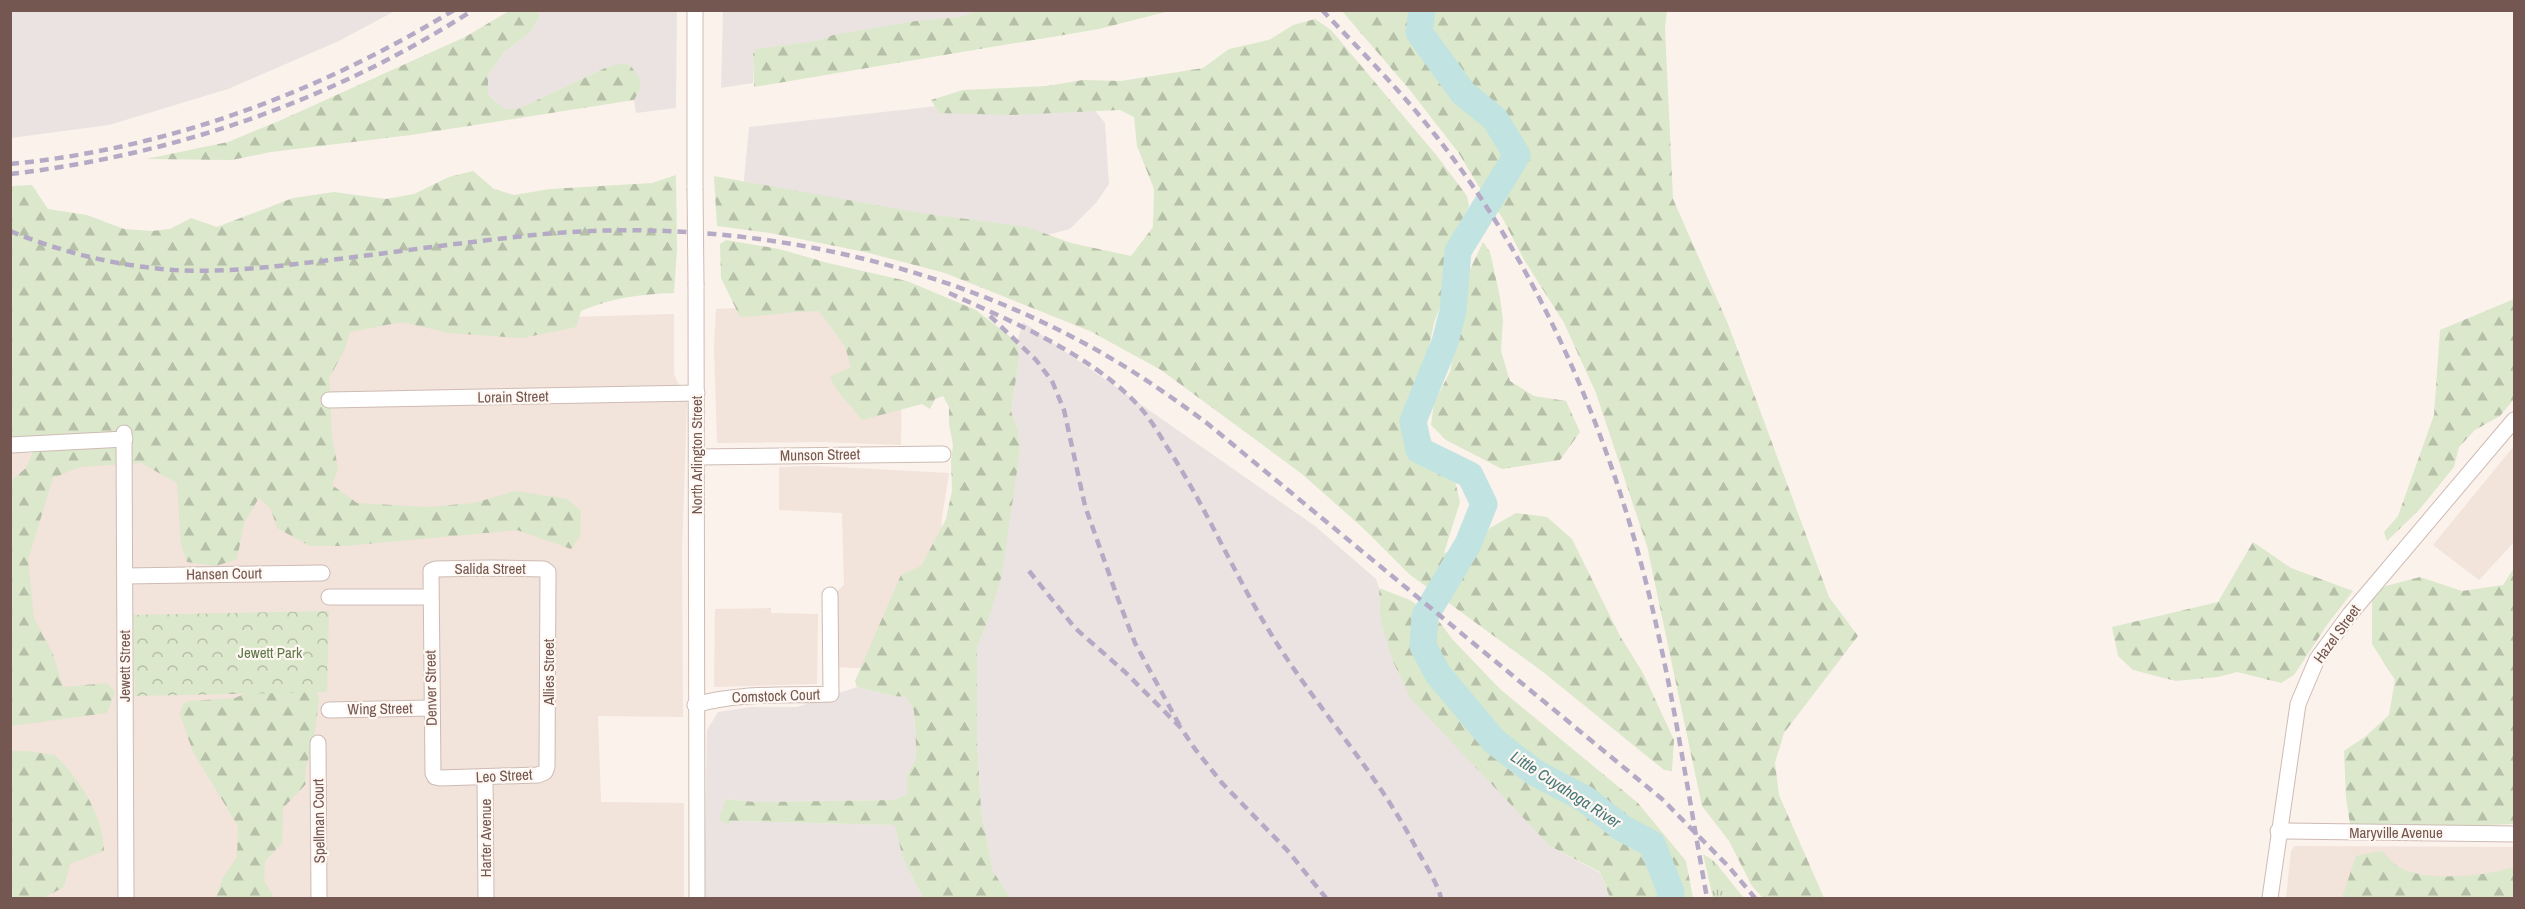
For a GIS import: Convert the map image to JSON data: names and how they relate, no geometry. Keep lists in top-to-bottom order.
{
  "streets": {
    "street": [
      "Lorain Street",
      "North Arlington Street",
      "Munson Street",
      "Salida Street",
      "Hansen Court",
      "Hazel Street",
      "Jewett Street",
      "Allies Street",
      "Denver Street",
      "Comstock Court",
      "Wing Street",
      "Leo Street",
      "Spellman Court",
      "Maryville Avenue",
      "Harter Avenue"
    ]
  },
  "crossings": [
    ["Lorain Street", "North Arlington Street"],
    ["North Arlington Street", "Munson Street"],
    ["North Arlington Street", "Comstock Court"],
    ["Salida Street", "Allies Street"],
    ["Salida Street", "Denver Street"],
    ["Hansen Court", "Jewett Street"],
    ["Hazel Street", "Maryville Avenue"],
    ["Allies Street", "Leo Street"],
    ["Denver Street", "Wing Street"],
    ["Denver Street", "Leo Street"],
    ["Leo Street", "Harter Avenue"]
  ],
  "water": ["Little Cuyahoga River"],
  "parks": ["Jewett Park"]
}
